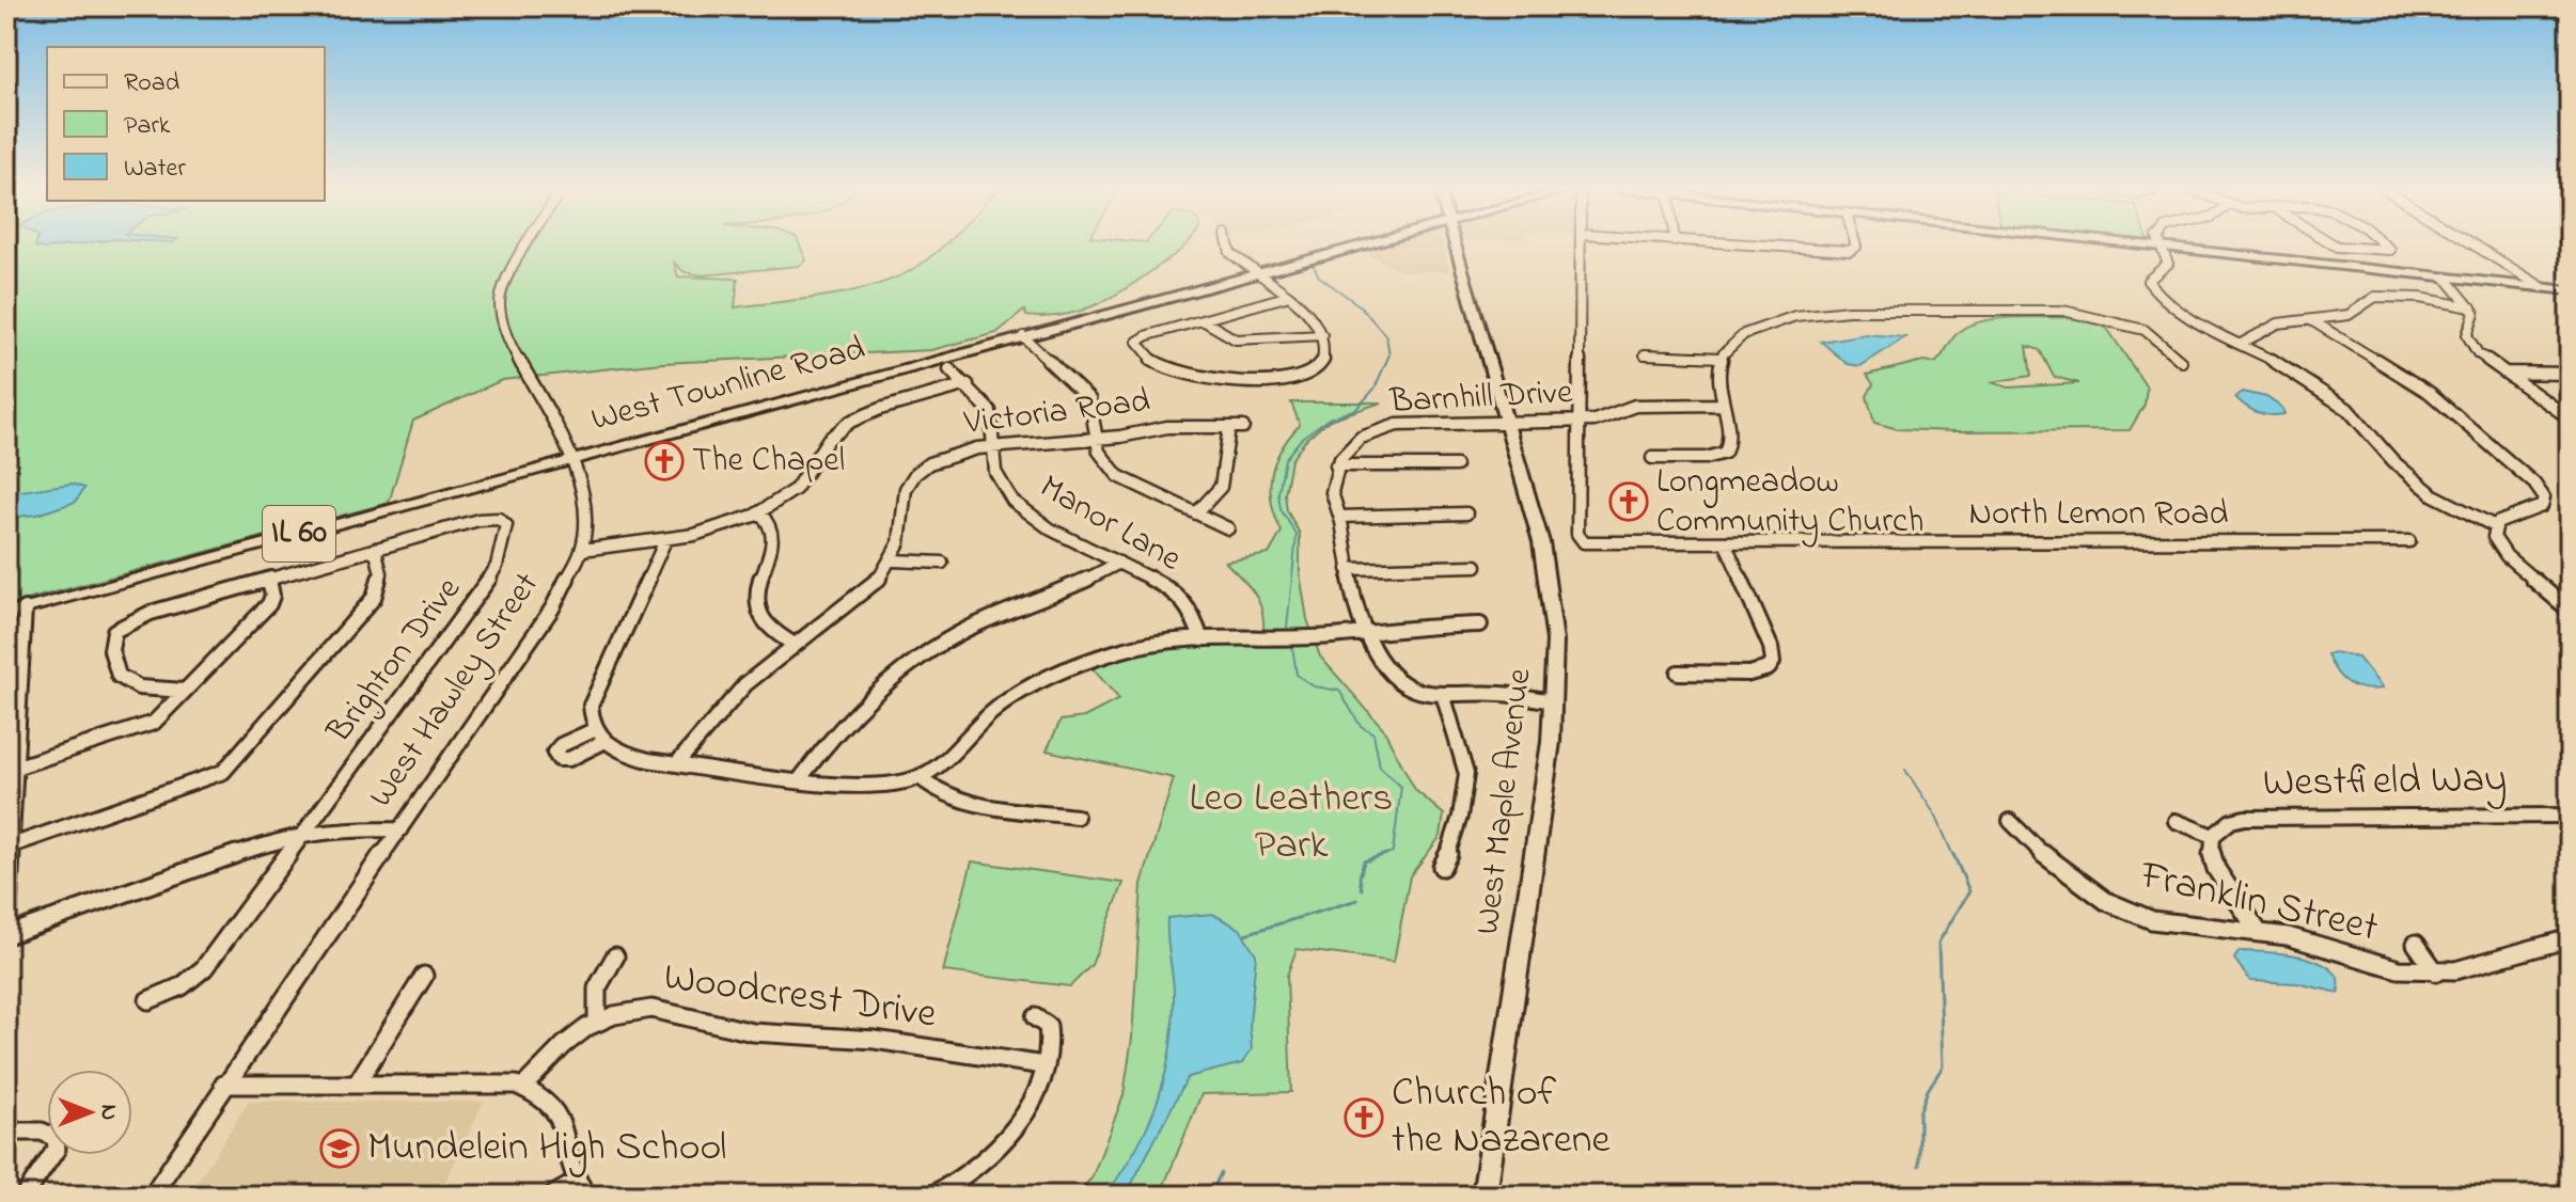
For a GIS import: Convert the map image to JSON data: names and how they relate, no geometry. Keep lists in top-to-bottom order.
{
  "streets": {
    "main road": ["West Townline Road", "IL 60", "West Maple Avenue"],
    "street": [
      "Barnhill Drive",
      "Victoria Road",
      "North Lemon Road",
      "Manor Lane",
      "Brighton Drive",
      "West Hawley Street",
      "Westfield Way",
      "Franklin Street",
      "Woodcrest Drive"
    ]
  },
  "crossings": [
    ["West Townline Road", "IL 60"],
    ["West Townline Road", "West Hawley Street"],
    ["Barnhill Drive", "North Lemon Road"],
    ["Barnhill Drive", "West Maple Avenue"],
    ["Victoria Road", "Manor Lane"]
  ],
  "parks": ["Leo Leathers Park"],
  "places": {
    "church": ["The Chapel", "Longmeadow Community Church", "Church of the Nazarene"],
    "school or university": ["Mundelein High School"]
  },
  "legend": ["Road", "Park", "Water"],
  "north": "right"
}
